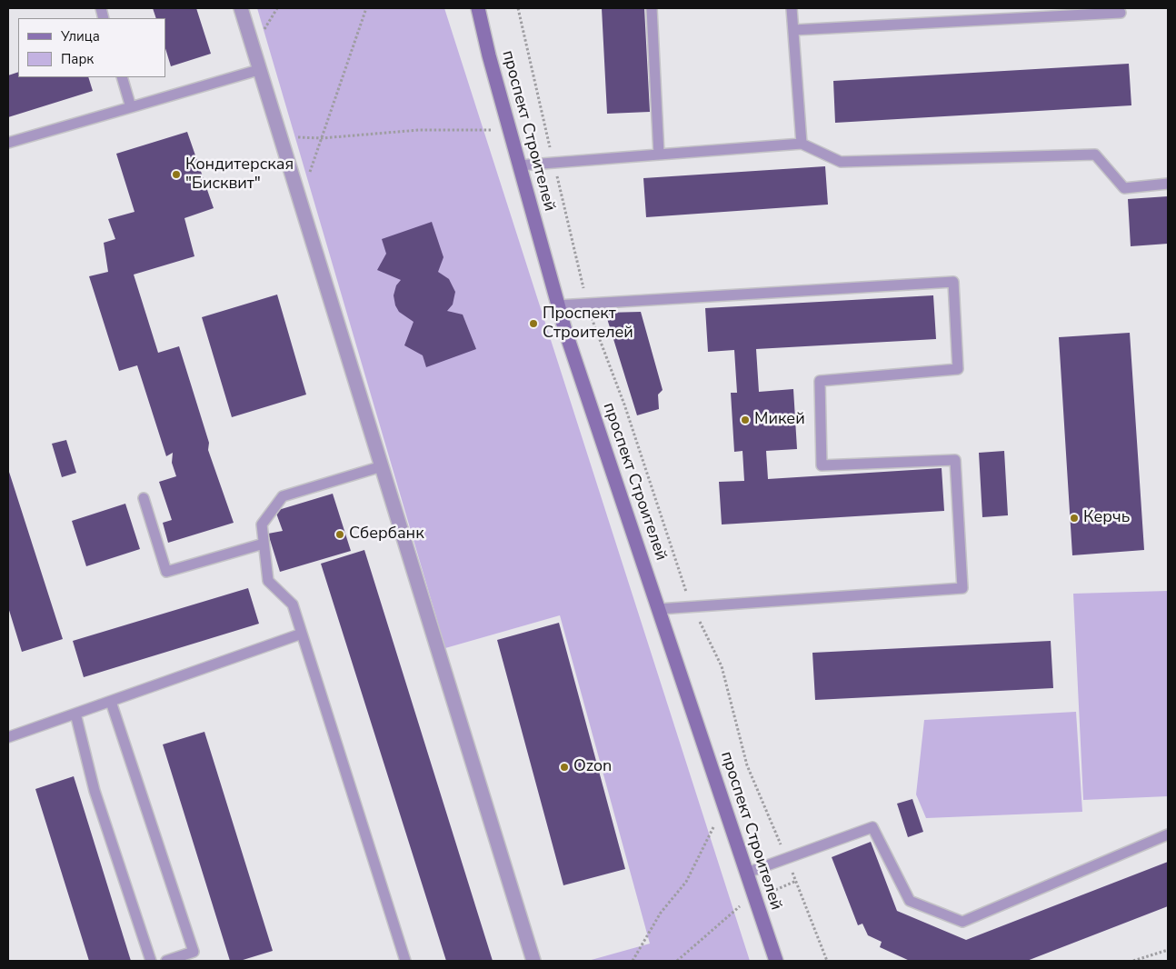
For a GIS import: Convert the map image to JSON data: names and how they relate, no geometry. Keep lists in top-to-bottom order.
{
  "streets": {
    "main road": ["проспект Строителей"]
  },
  "places": [
    "Кондитерская \"Бисквит\"",
    "Проспект Строителей",
    "Микей",
    "Керчь",
    "Сбербанк",
    "Ozon"
  ],
  "legend": ["Улица", "Парк"]
}
